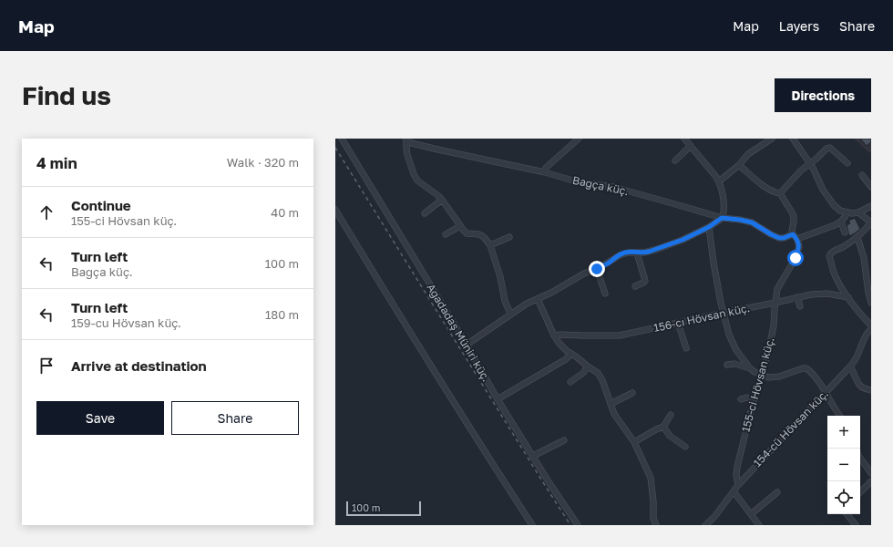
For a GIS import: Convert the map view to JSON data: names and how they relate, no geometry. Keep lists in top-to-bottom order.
{
  "streets": {
    "street": [
      "Bağça küç.",
      "156-cı Hövsan küç.",
      "Ağadadaş Müniri küç.",
      "155-ci Hövsan küç.",
      "154-cü Hövsan küç."
    ]
  },
  "crossings": [
    ["Bağça küç.", "155-ci Hövsan küç."],
    ["156-cı Hövsan küç.", "155-ci Hövsan küç."],
    ["155-ci Hövsan küç.", "154-cü Hövsan küç."]
  ],
  "scale_bar": "100 m",
  "page": {
    "header": "Map",
    "nav": ["Map", "Layers", "Share"],
    "buttons": [
      "Directions",
      ["Save", "Share"]
    ],
    "title": "Find us",
    "heading": ["4 min", "Walk · 320 m"],
    "list": [
      ["Continue", "155-ci Hövsan küç.", "40 m"],
      ["Turn left", "Bağça küç.", "100 m"],
      ["Turn left", "159-cu Hövsan küç.", "180 m"],
      "Arrive at destination"
    ],
    "map_buttons": ["+", "−"],
    "scale": "100 m"
  }
}
